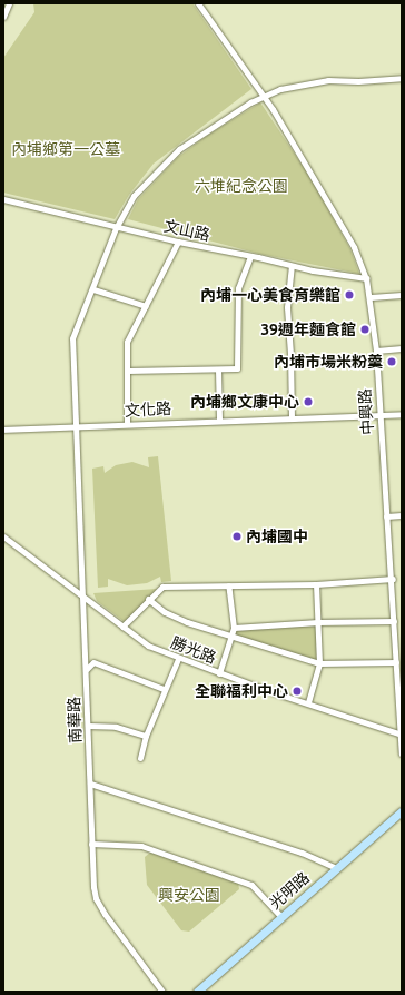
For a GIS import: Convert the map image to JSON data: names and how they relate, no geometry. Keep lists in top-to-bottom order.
{
  "streets": {
    "main road": ["光明路"],
    "street": [
      "文山路",
      "文化路",
      "中興路",
      "勝光路",
      "南華路"
    ]
  },
  "crossings": [
    ["文山路", "中興路"],
    ["文山路", "南華路"],
    ["文化路", "中興路"],
    ["文化路", "南華路"],
    ["中興路", "勝光路"],
    ["中興路", "南華路"],
    ["勝光路", "南華路"]
  ],
  "parks": ["內埔鄉第一公墓", "六堆紀念公園", "興安公園"],
  "places": [
    "內埔一心美食育樂館",
    "39週年麵食館",
    "內埔市場米粉羹",
    "內埔鄉文康中心",
    "內埔國中",
    "全聯福利中心"
  ]
}
